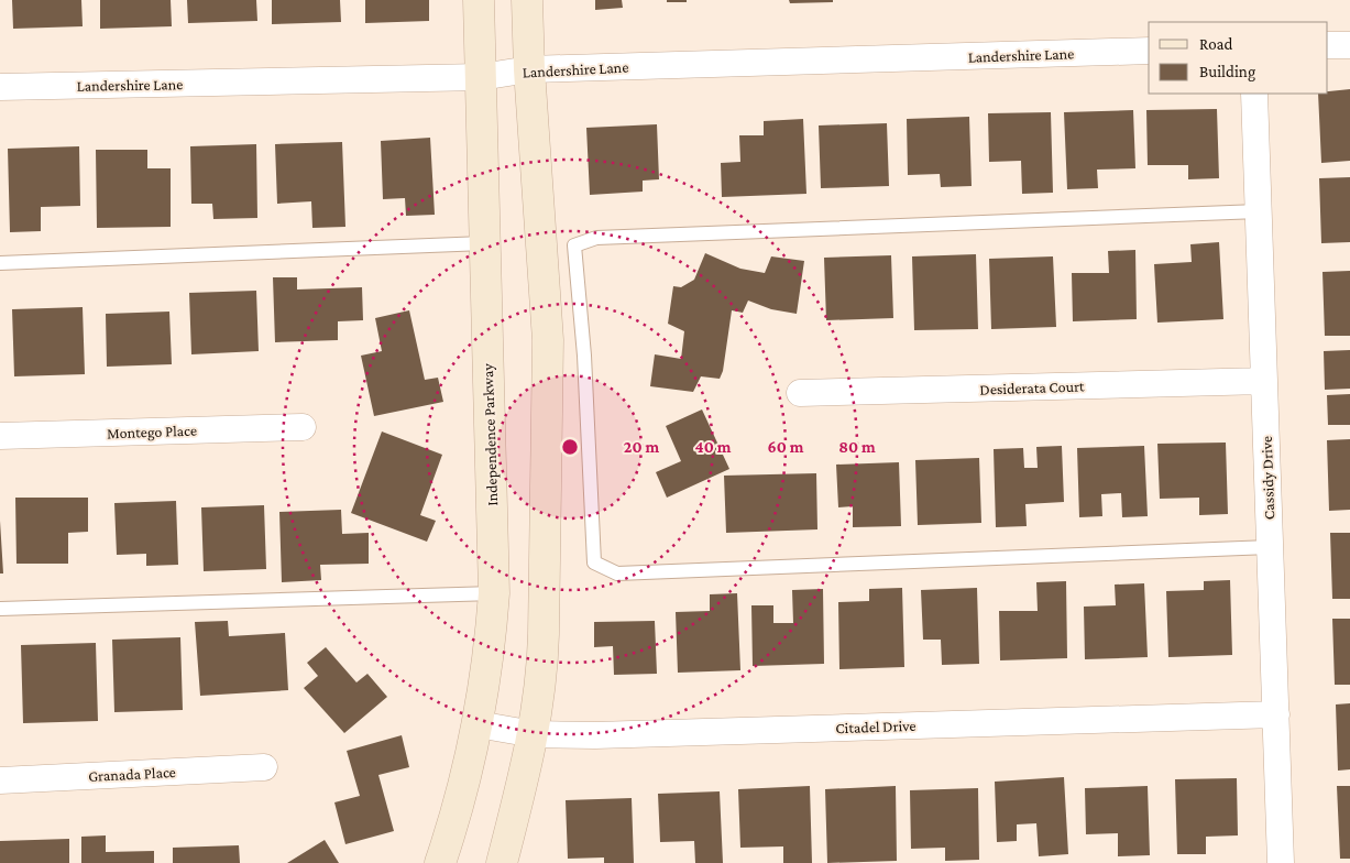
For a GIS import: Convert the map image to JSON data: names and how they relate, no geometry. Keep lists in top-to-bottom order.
{
  "streets": {
    "main road": ["Independence Parkway"],
    "street": [
      "Landershire Lane",
      "Desiderata Court",
      "Montego Place",
      "Cassidy Drive",
      "Citadel Drive",
      "Granada Place"
    ]
  },
  "crossings": [
    ["Landershire Lane", "Independence Parkway"],
    ["Desiderata Court", "Cassidy Drive"],
    ["Independence Parkway", "Citadel Drive"],
    ["Cassidy Drive", "Citadel Drive"]
  ],
  "legend": ["Road", "Building"],
  "rings": [
    "20 m",
    "40 m",
    "60 m",
    "80 m"
  ]
}
